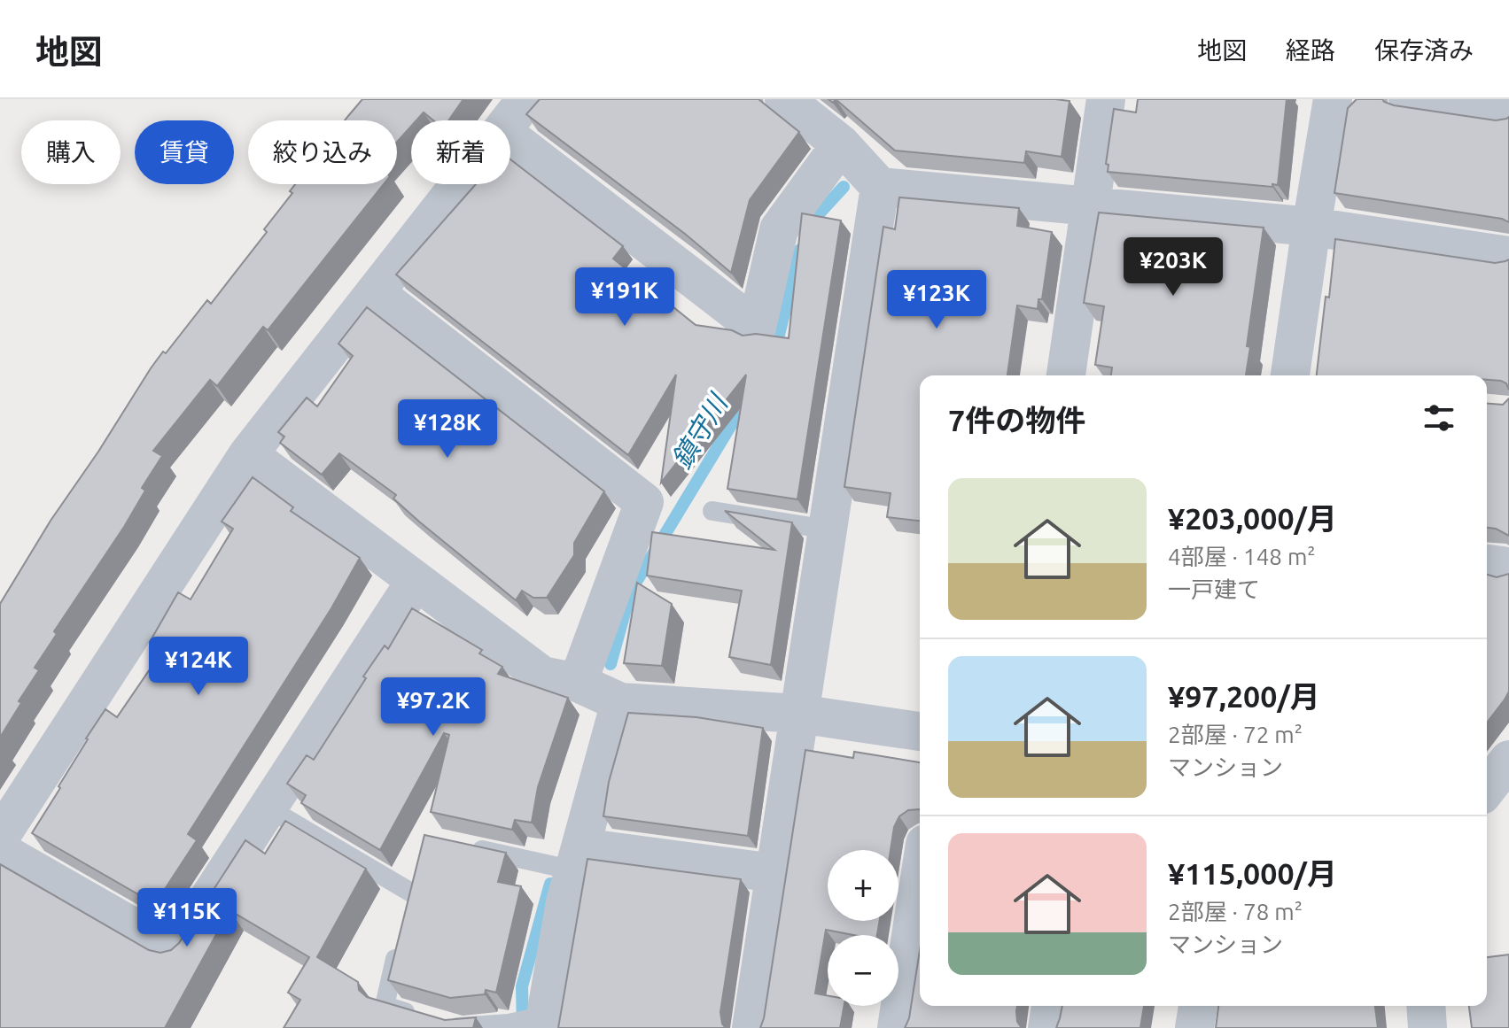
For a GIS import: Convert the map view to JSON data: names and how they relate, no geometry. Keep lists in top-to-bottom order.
{
  "water": ["鎮守川"],
  "page": {
    "header": "地図",
    "nav": ["地図", "経路", "保存済み"],
    "chip": [
      "購入",
      "賃貸",
      "絞り込み",
      "新着"
    ],
    "price": [
      "¥203K",
      "¥191K",
      "¥123K",
      "¥128K",
      "¥124K",
      "¥97.2K",
      "¥115K"
    ],
    "heading": "7件の物件",
    "list": [
      {
        "name": "¥203,000/月",
        "note": "4部屋 · 148 m² · 一戸建て"
      },
      {
        "name": "¥97,200/月",
        "note": "2部屋 · 72 m² · マンション"
      },
      {
        "name": "¥115,000/月",
        "note": "2部屋 · 78 m² · マンション"
      }
    ],
    "map_buttons": ["+", "−"]
  }
}
